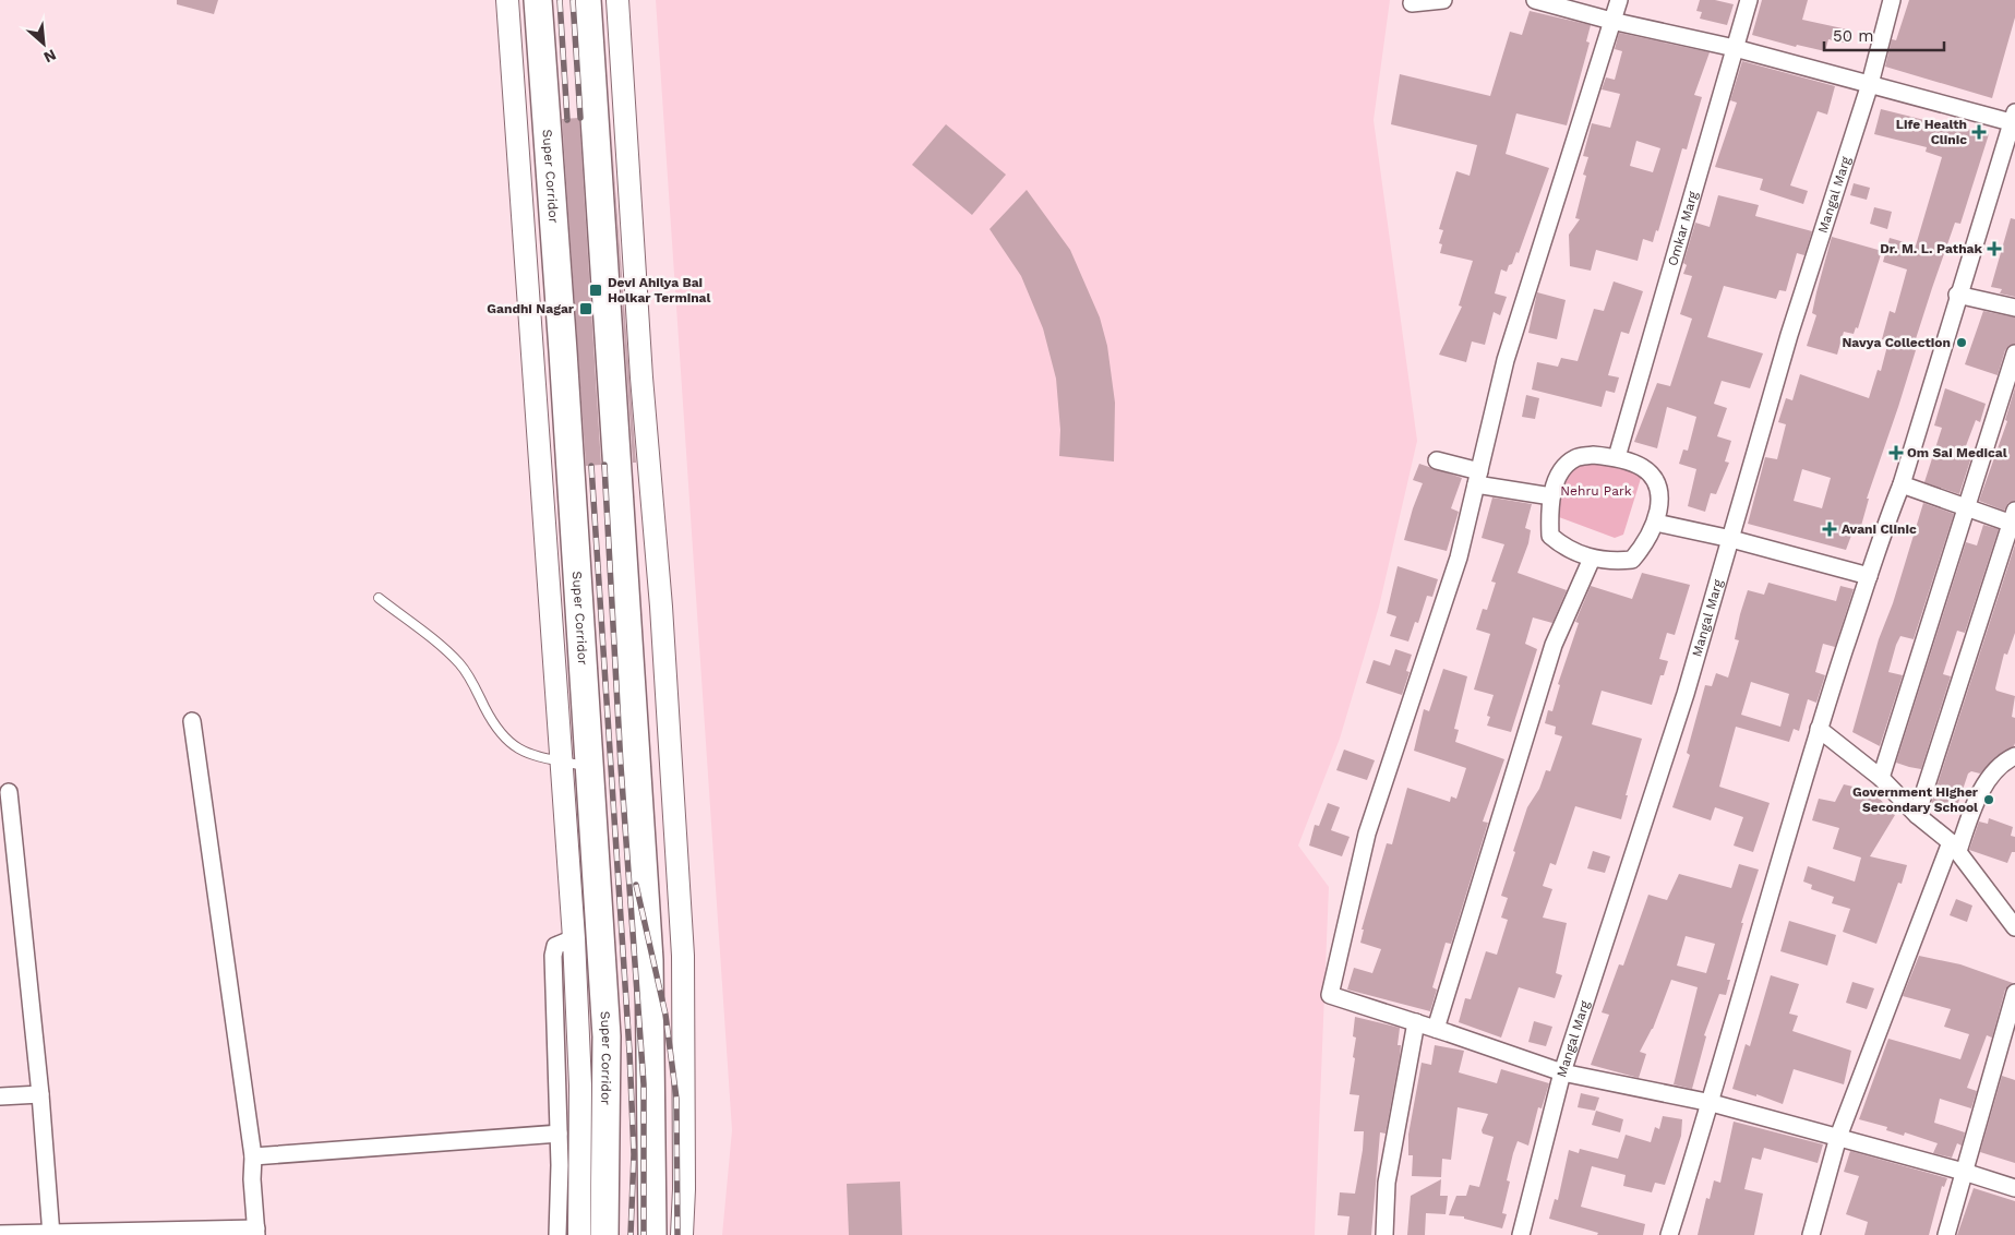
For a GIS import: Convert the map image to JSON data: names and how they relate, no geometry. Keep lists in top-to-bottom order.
{
  "streets": {
    "main road": ["Super Corridor"],
    "street": ["Mangal Marg", "Omkar Marg"]
  },
  "parks": ["Nehru Park"],
  "places": {
    "health": [
      "Life Health Clinic",
      "Dr. M. L. Pathak",
      "Om Sai Medical",
      "Avani Clinic"
    ],
    "transit": ["Devi Ahilya Bai Holkar Terminal", "Gandhi Nagar"],
    "other": ["Navya Collection", "Government Higher Secondary School"]
  },
  "scale_bar": "50 m",
  "north": "bottom right"
}
